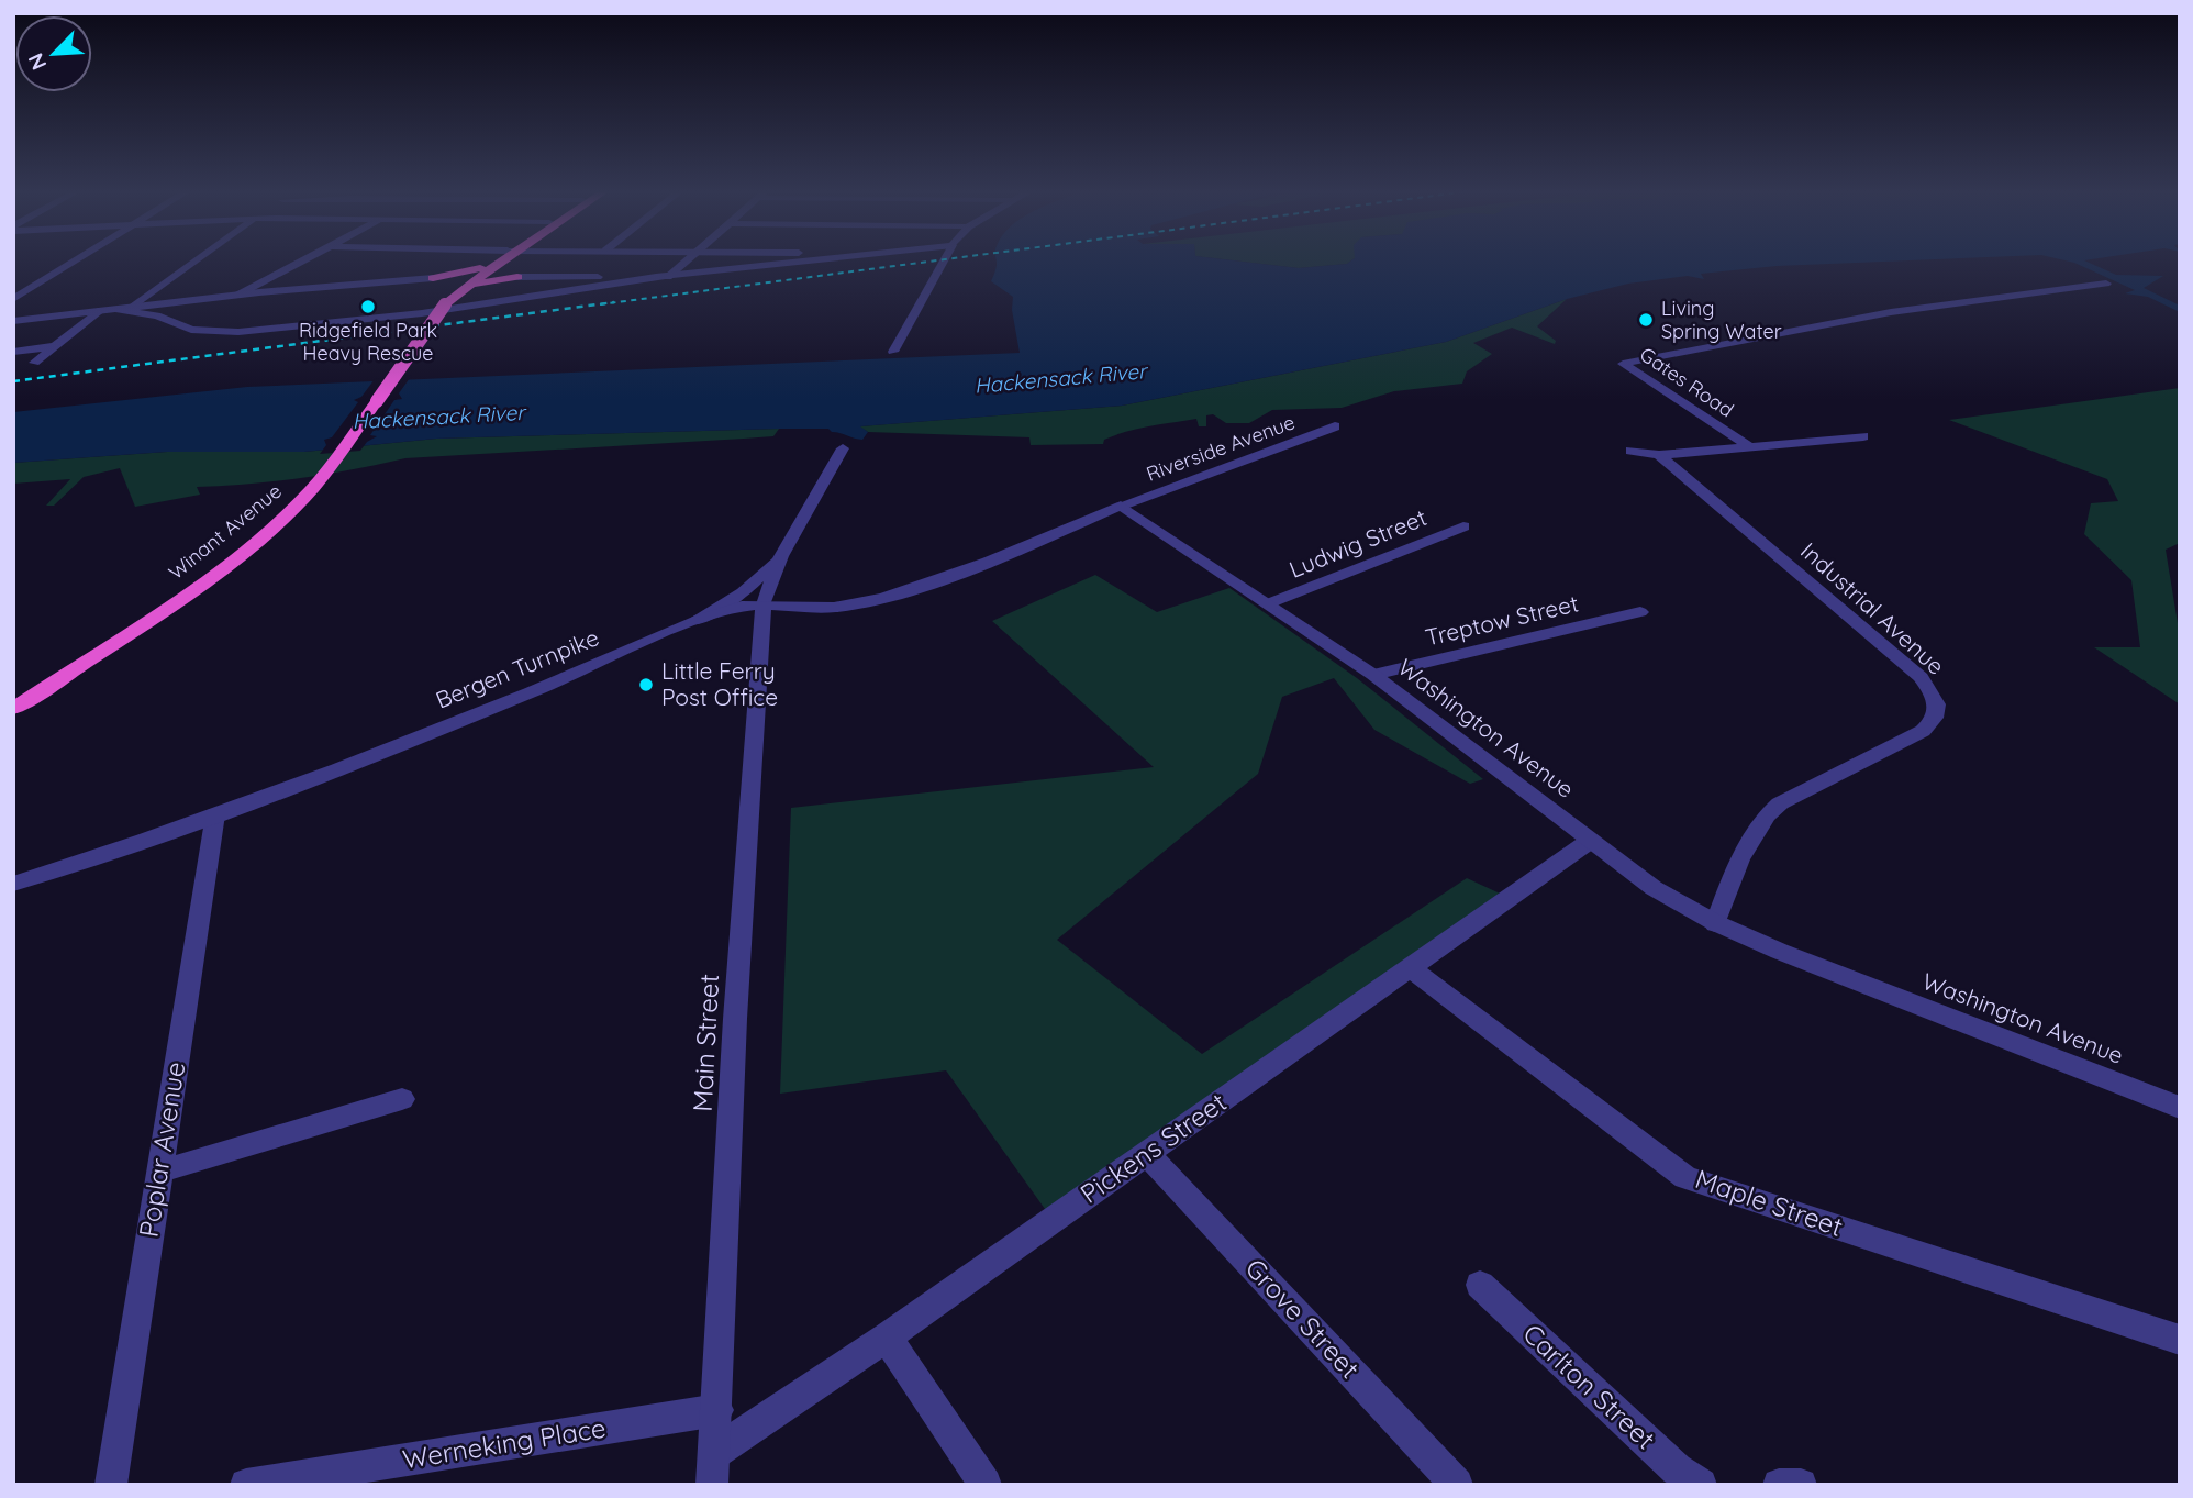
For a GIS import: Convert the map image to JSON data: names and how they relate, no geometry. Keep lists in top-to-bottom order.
{
  "streets": {
    "highway": ["Winant Avenue"],
    "street": [
      "Gates Road",
      "Riverside Avenue",
      "Ludwig Street",
      "Industrial Avenue",
      "Treptow Street",
      "Bergen Turnpike",
      "Washington Avenue",
      "Main Street",
      "Pickens Street",
      "Poplar Avenue",
      "Maple Street",
      "Grove Street",
      "Carlton Street",
      "Werneking Place"
    ]
  },
  "crossings": [
    ["Riverside Avenue", "Washington Avenue"],
    ["Ludwig Street", "Washington Avenue"],
    ["Industrial Avenue", "Washington Avenue"],
    ["Treptow Street", "Washington Avenue"],
    ["Bergen Turnpike", "Main Street"],
    ["Bergen Turnpike", "Poplar Avenue"],
    ["Washington Avenue", "Pickens Street"],
    ["Main Street", "Pickens Street"],
    ["Main Street", "Werneking Place"],
    ["Pickens Street", "Maple Street"],
    ["Pickens Street", "Grove Street"]
  ],
  "water": ["Hackensack River"],
  "places": ["Ridgefield Park Heavy Rescue", "Living Spring Water", "Little Ferry Post Office"],
  "north": "bottom left"
}
